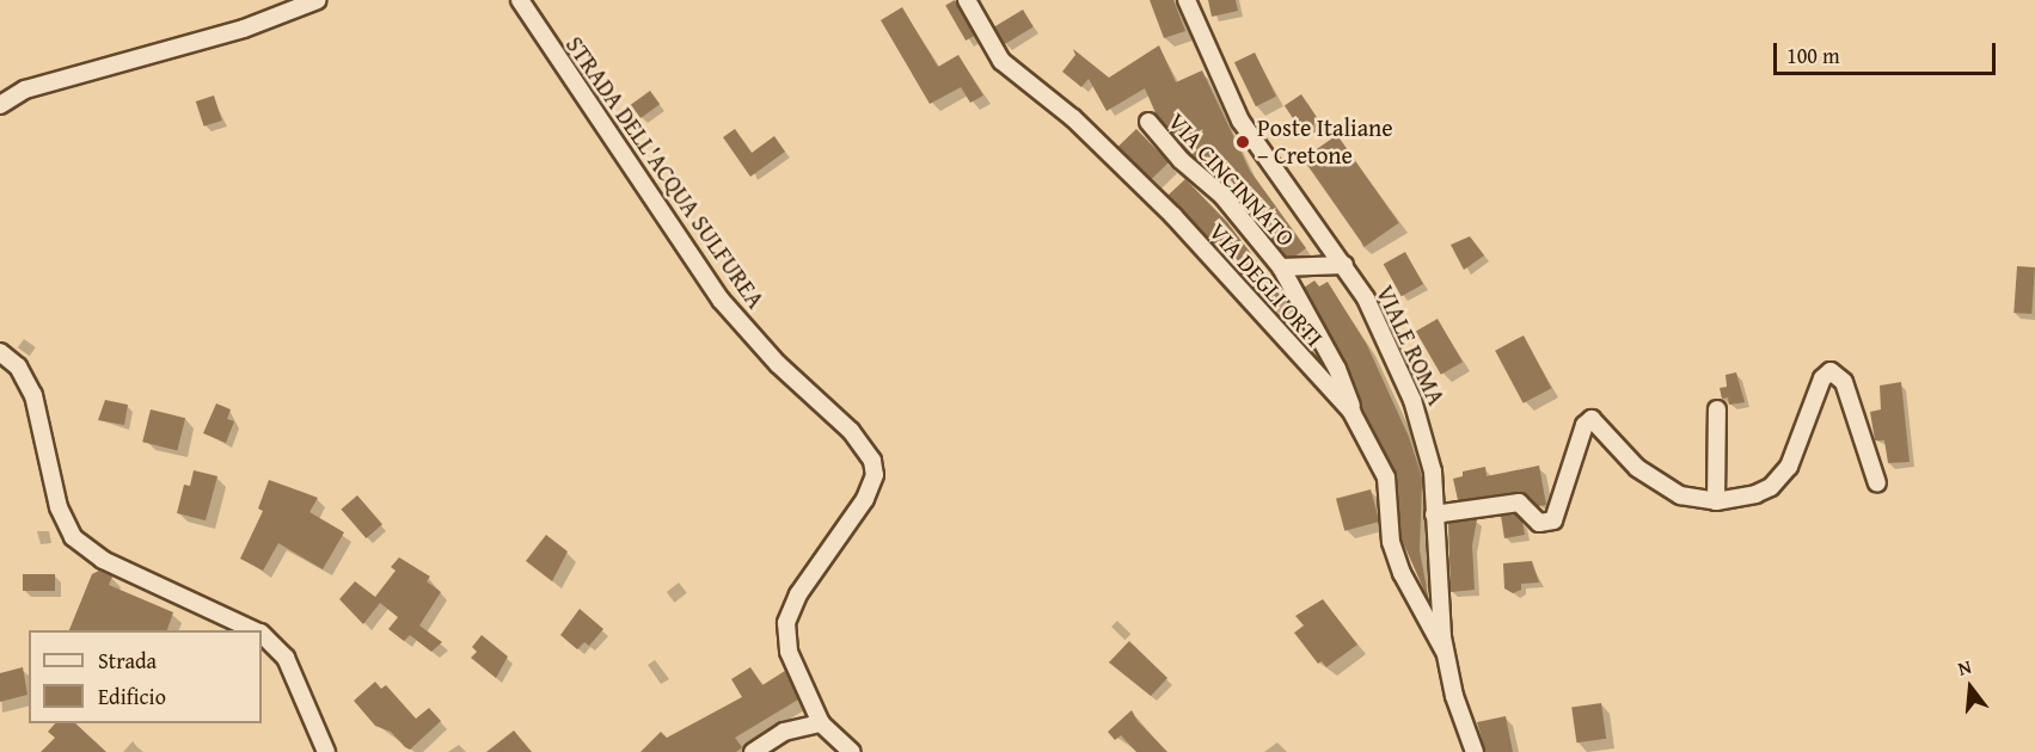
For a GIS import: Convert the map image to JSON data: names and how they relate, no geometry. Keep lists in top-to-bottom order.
{
  "streets": {
    "street": [
      "STRADA DELL'ACQUA SULFUREA",
      "VIA CINCINNATO",
      "VIA DEGLI ORTI",
      "VIALE ROMA"
    ]
  },
  "crossings": [
    ["VIA CINCINNATO", "VIA DEGLI ORTI"],
    ["VIA CINCINNATO", "VIALE ROMA"],
    ["VIA DEGLI ORTI", "VIALE ROMA"]
  ],
  "places": ["Poste Italiane – Cretone"],
  "legend": ["Strada", "Edificio"],
  "scale_bar": "100 m",
  "north": "top"
}
